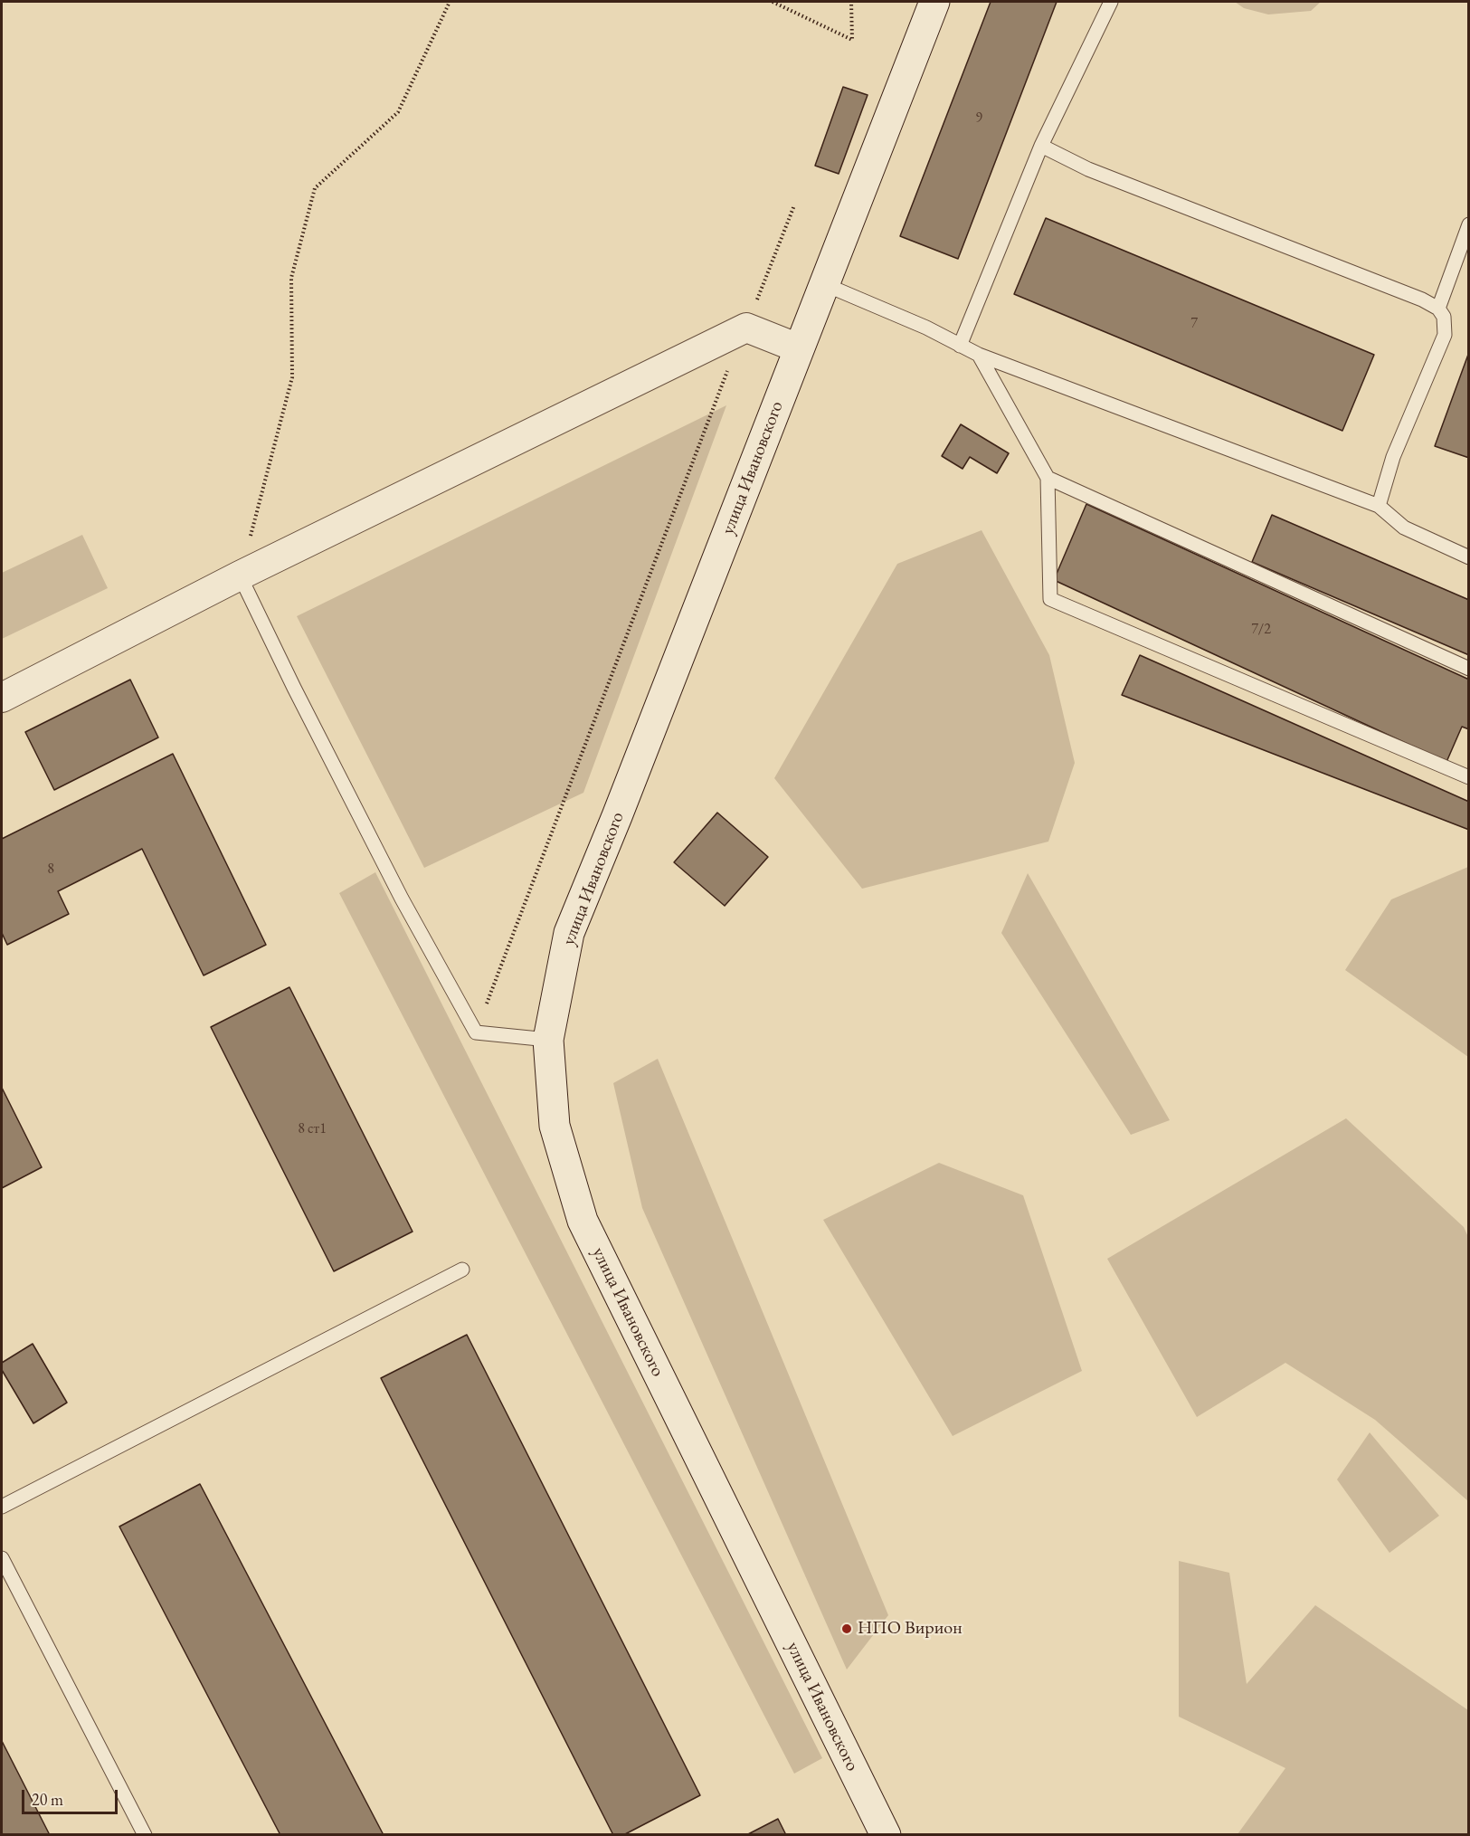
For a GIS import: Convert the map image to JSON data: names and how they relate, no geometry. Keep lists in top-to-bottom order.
{
  "streets": {
    "main road": ["улица Ивановского"]
  },
  "places": ["НПО Вирион"],
  "house_numbers": [
    "9",
    "7",
    "7/2",
    "8",
    "8 ст1"
  ],
  "scale_bar": "20 m"
}
